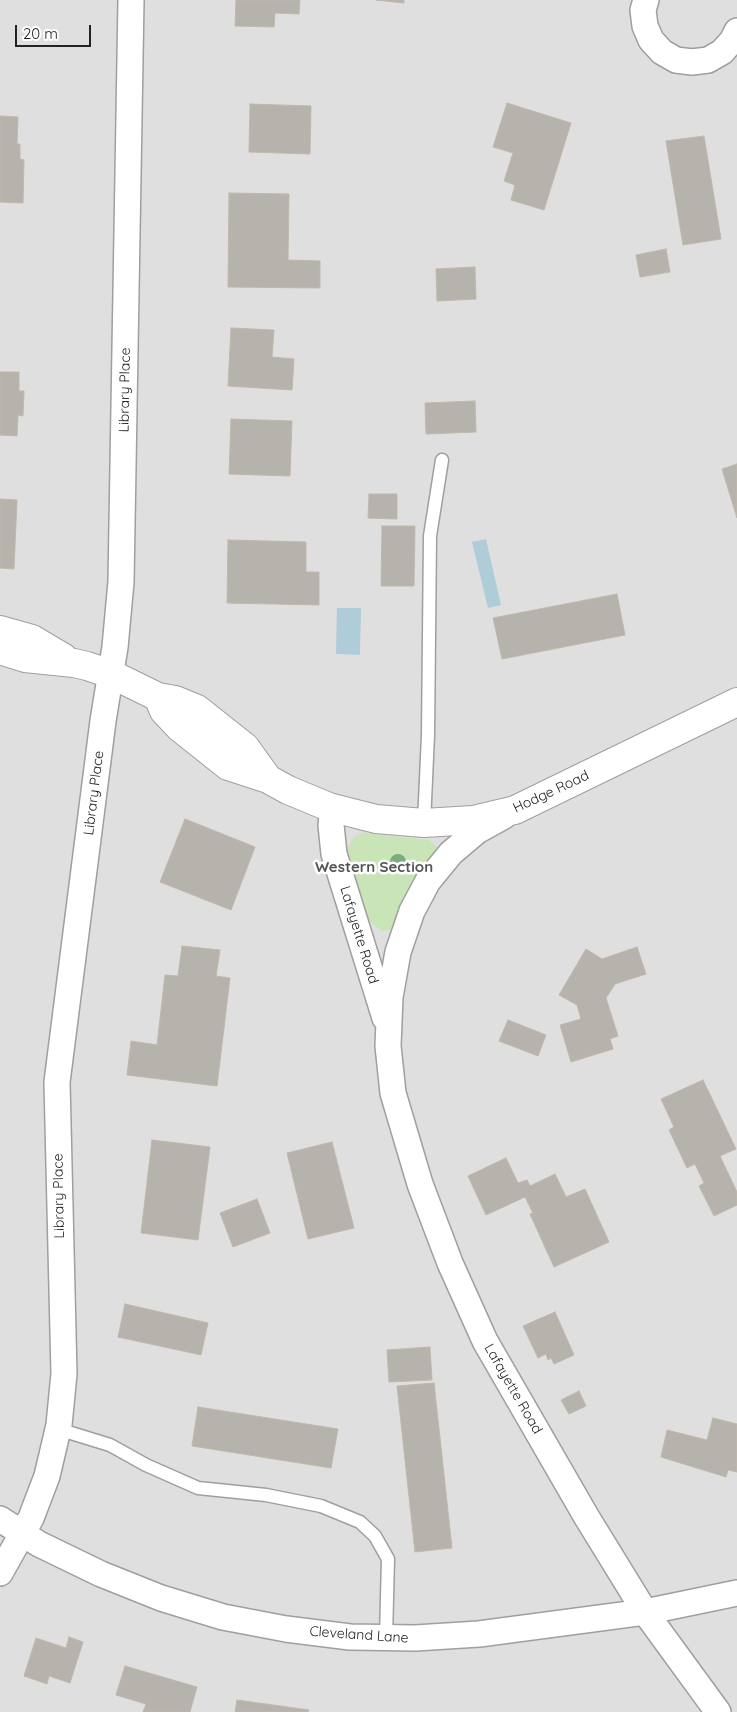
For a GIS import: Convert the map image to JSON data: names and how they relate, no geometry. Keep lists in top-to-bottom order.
{
  "streets": {
    "street": [
      "Library Place",
      "Hodge Road",
      "Lafayette Road",
      "Cleveland Lane"
    ]
  },
  "crossings": [
    ["Library Place", "Hodge Road"],
    ["Library Place", "Cleveland Lane"],
    ["Hodge Road", "Lafayette Road"],
    ["Lafayette Road", "Cleveland Lane"]
  ],
  "districts": ["Western Section"],
  "scale_bar": "20 m"
}
